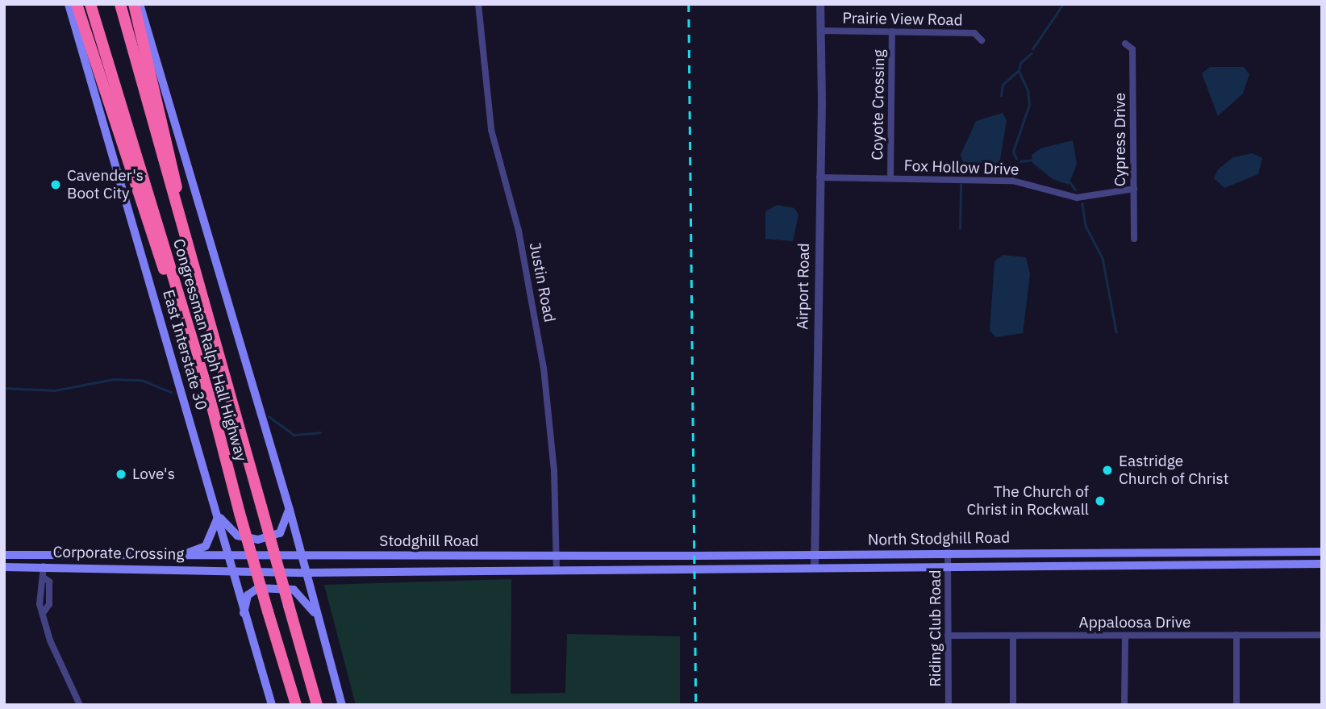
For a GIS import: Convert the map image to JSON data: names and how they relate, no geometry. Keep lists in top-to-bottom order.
{
  "streets": {
    "highway": ["Congressman Ralph Hall Highway"],
    "main road": [
      "East Interstate 30",
      "North Stodghill Road",
      "Stodghill Road",
      "Corporate Crossing"
    ],
    "street": [
      "Prairie View Road",
      "Coyote Crossing",
      "Cypress Drive",
      "Fox Hollow Drive",
      "Justin Road",
      "Airport Road",
      "Appaloosa Drive",
      "Riding Club Road"
    ]
  },
  "crossings": [
    ["Prairie View Road", "Coyote Crossing"],
    ["Prairie View Road", "Airport Road"],
    ["Coyote Crossing", "Fox Hollow Drive"],
    ["Cypress Drive", "Fox Hollow Drive"],
    ["Fox Hollow Drive", "Airport Road"],
    ["Justin Road", "North Stodghill Road"],
    ["Justin Road", "Stodghill Road"],
    ["Airport Road", "North Stodghill Road"],
    ["East Interstate 30", "Corporate Crossing"],
    ["North Stodghill Road", "Stodghill Road"],
    ["North Stodghill Road", "Riding Club Road"],
    ["Stodghill Road", "Corporate Crossing"],
    ["Appaloosa Drive", "Riding Club Road"]
  ],
  "places": [
    "Cavender's Boot City",
    "Eastridge Church of Christ",
    "Love's",
    "The Church of Christ in Rockwall"
  ]
}
